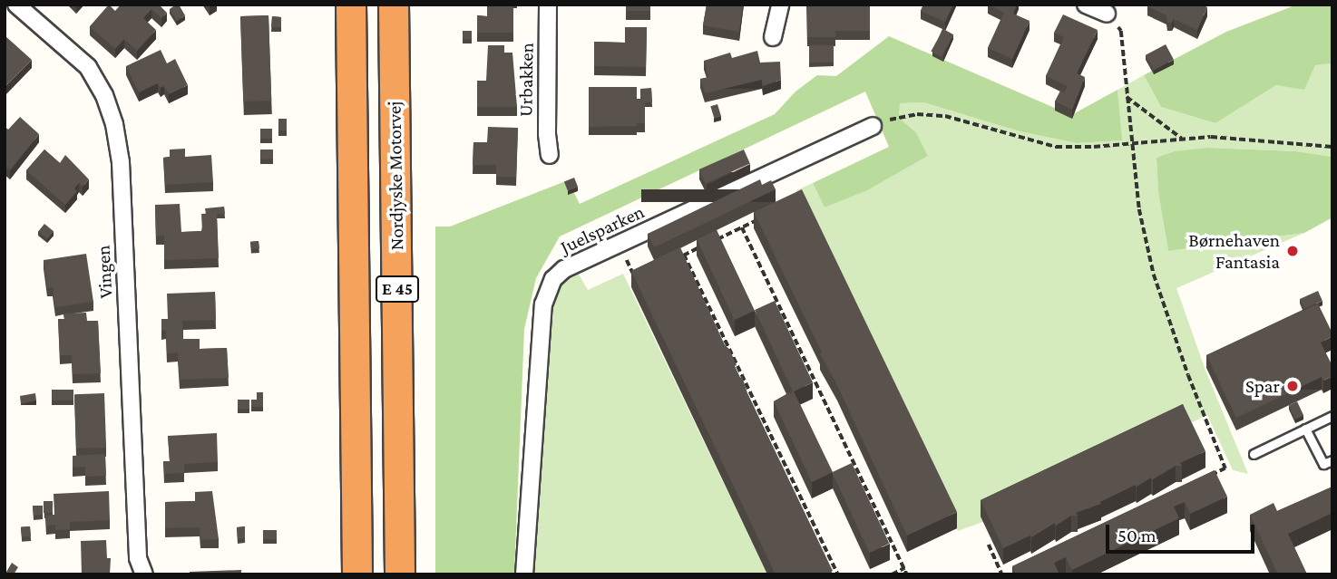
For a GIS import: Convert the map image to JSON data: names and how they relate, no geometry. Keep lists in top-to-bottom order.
{
  "streets": {
    "highway": ["Nordjyske Motorvej", "E 45"],
    "street": ["Urbakken", "Juelsparken", "Vingen"]
  },
  "places": ["Børnehaven Fantasia", "Spar"],
  "scale_bar": "50 m"
}
